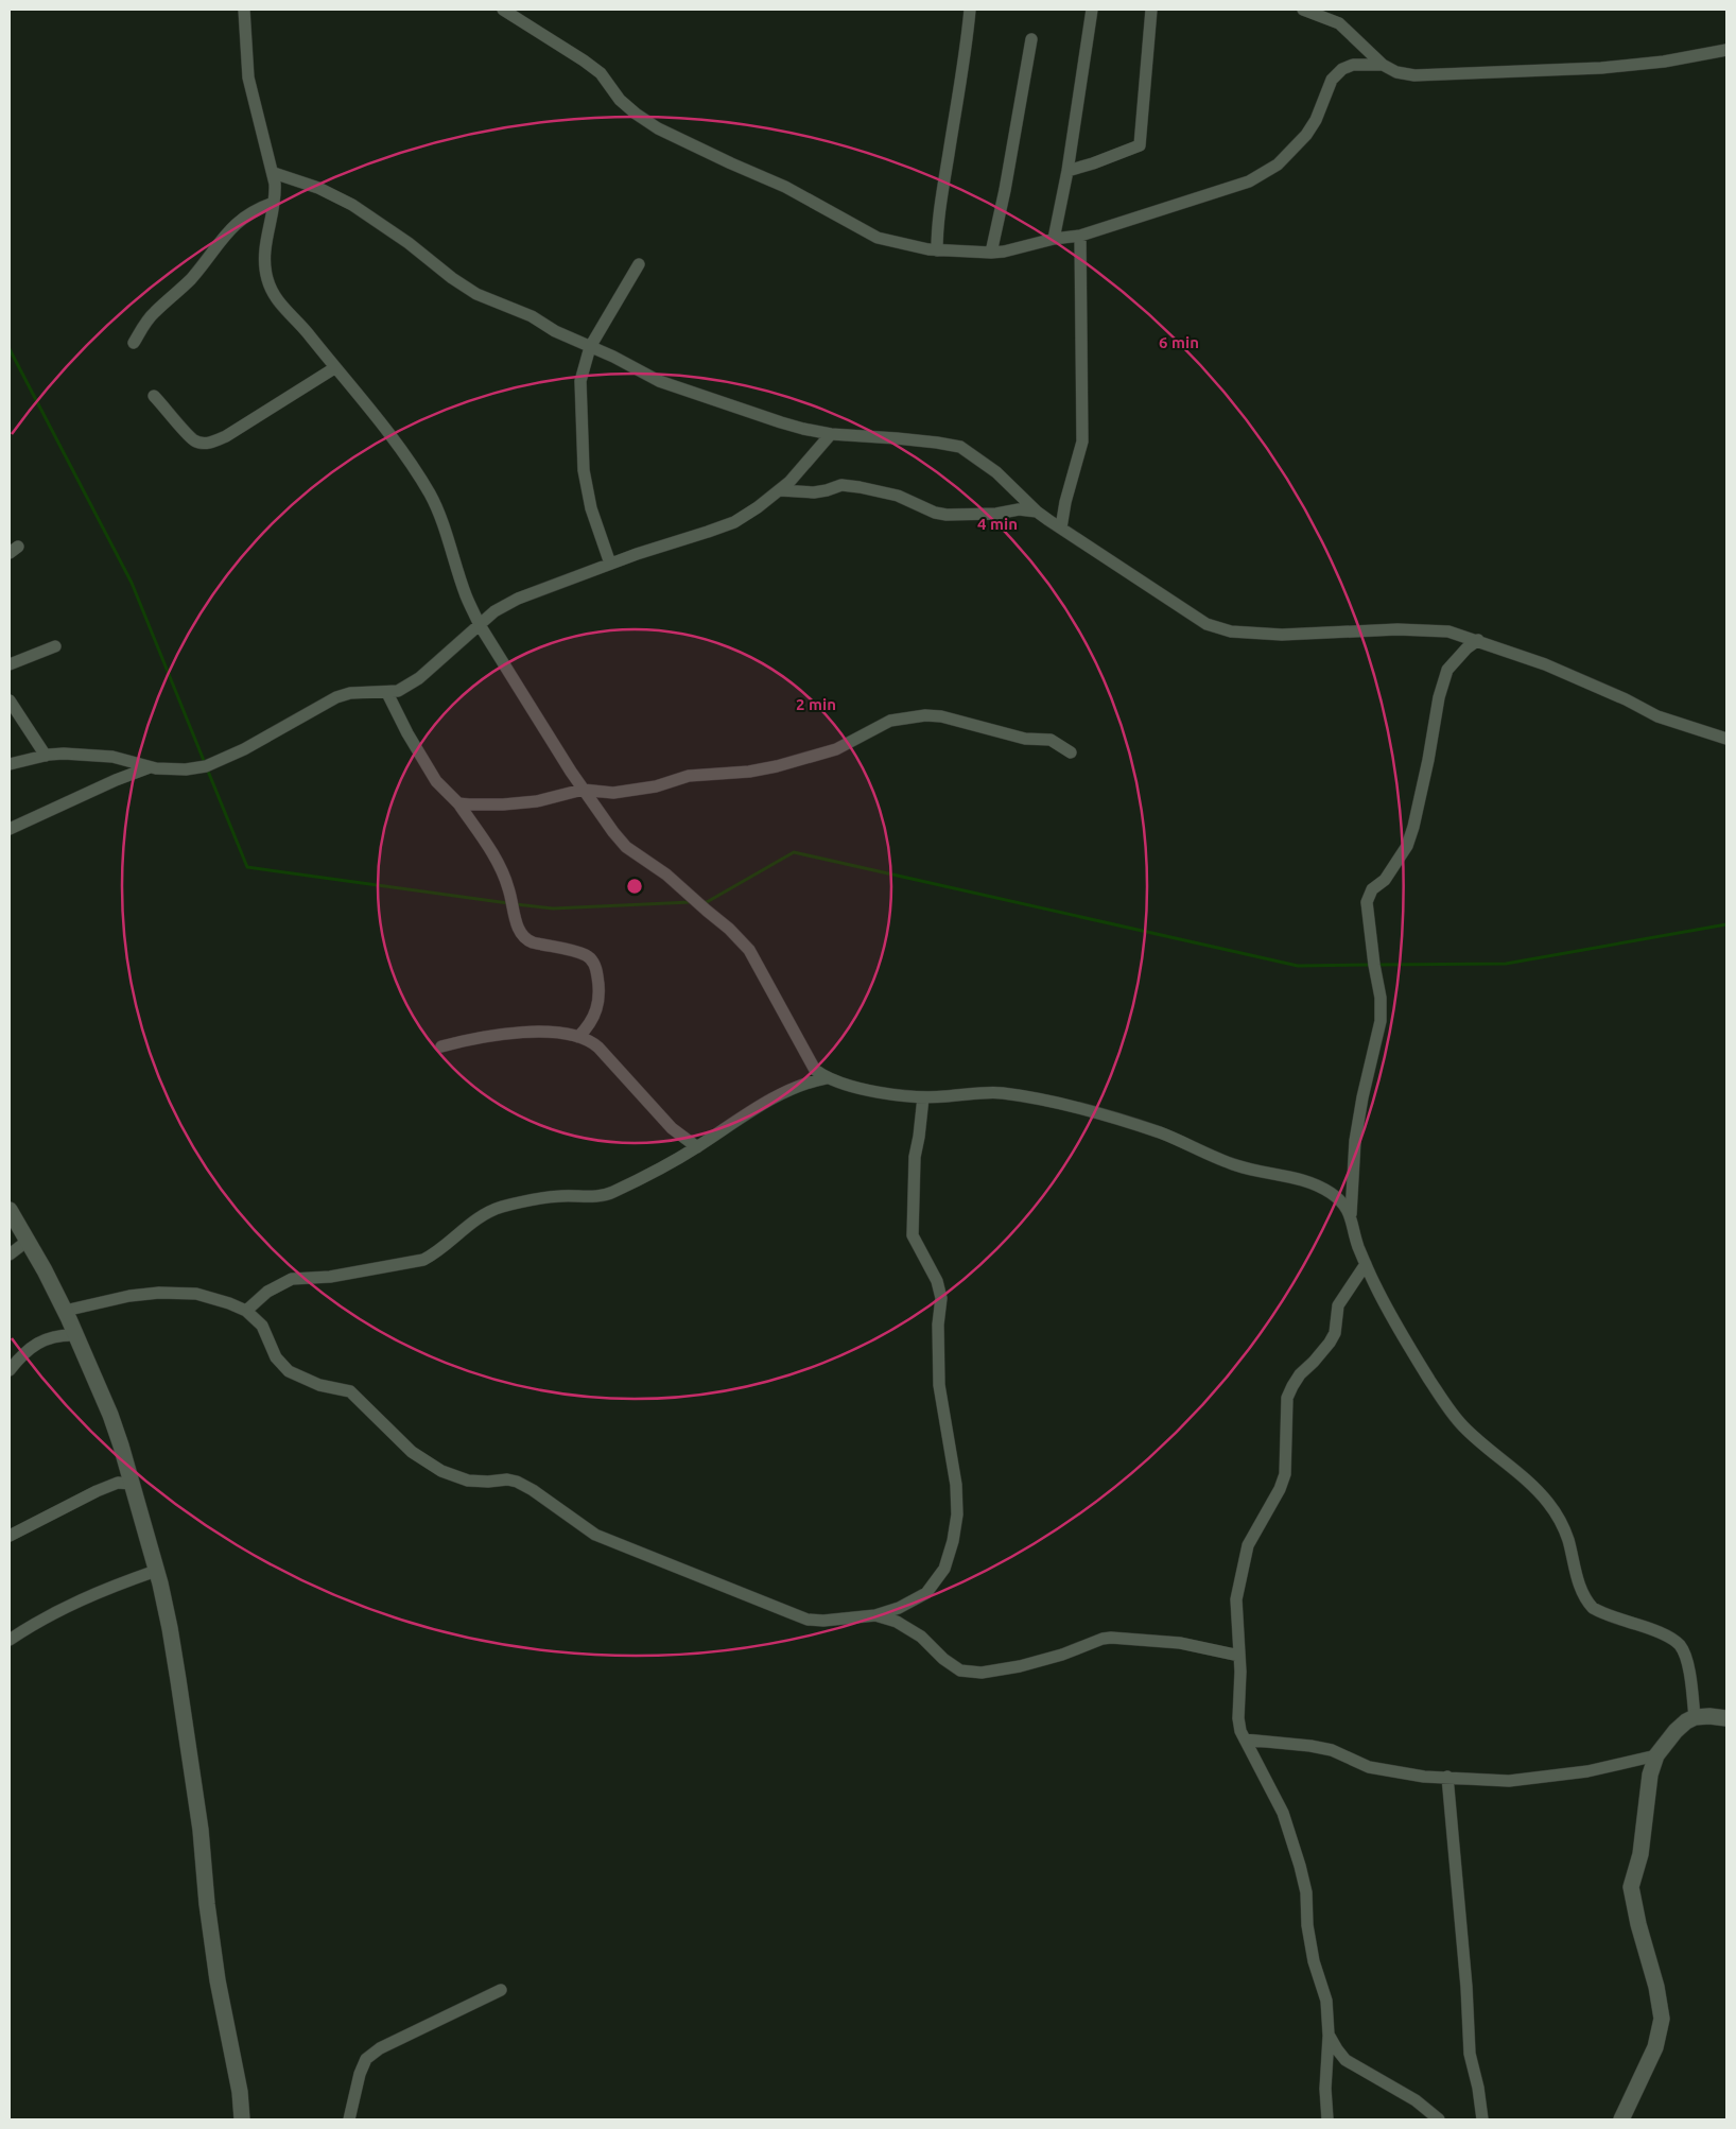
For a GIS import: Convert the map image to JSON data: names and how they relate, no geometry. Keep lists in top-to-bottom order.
{
  "rings": ["6 min", "4 min", "2 min"]
}
